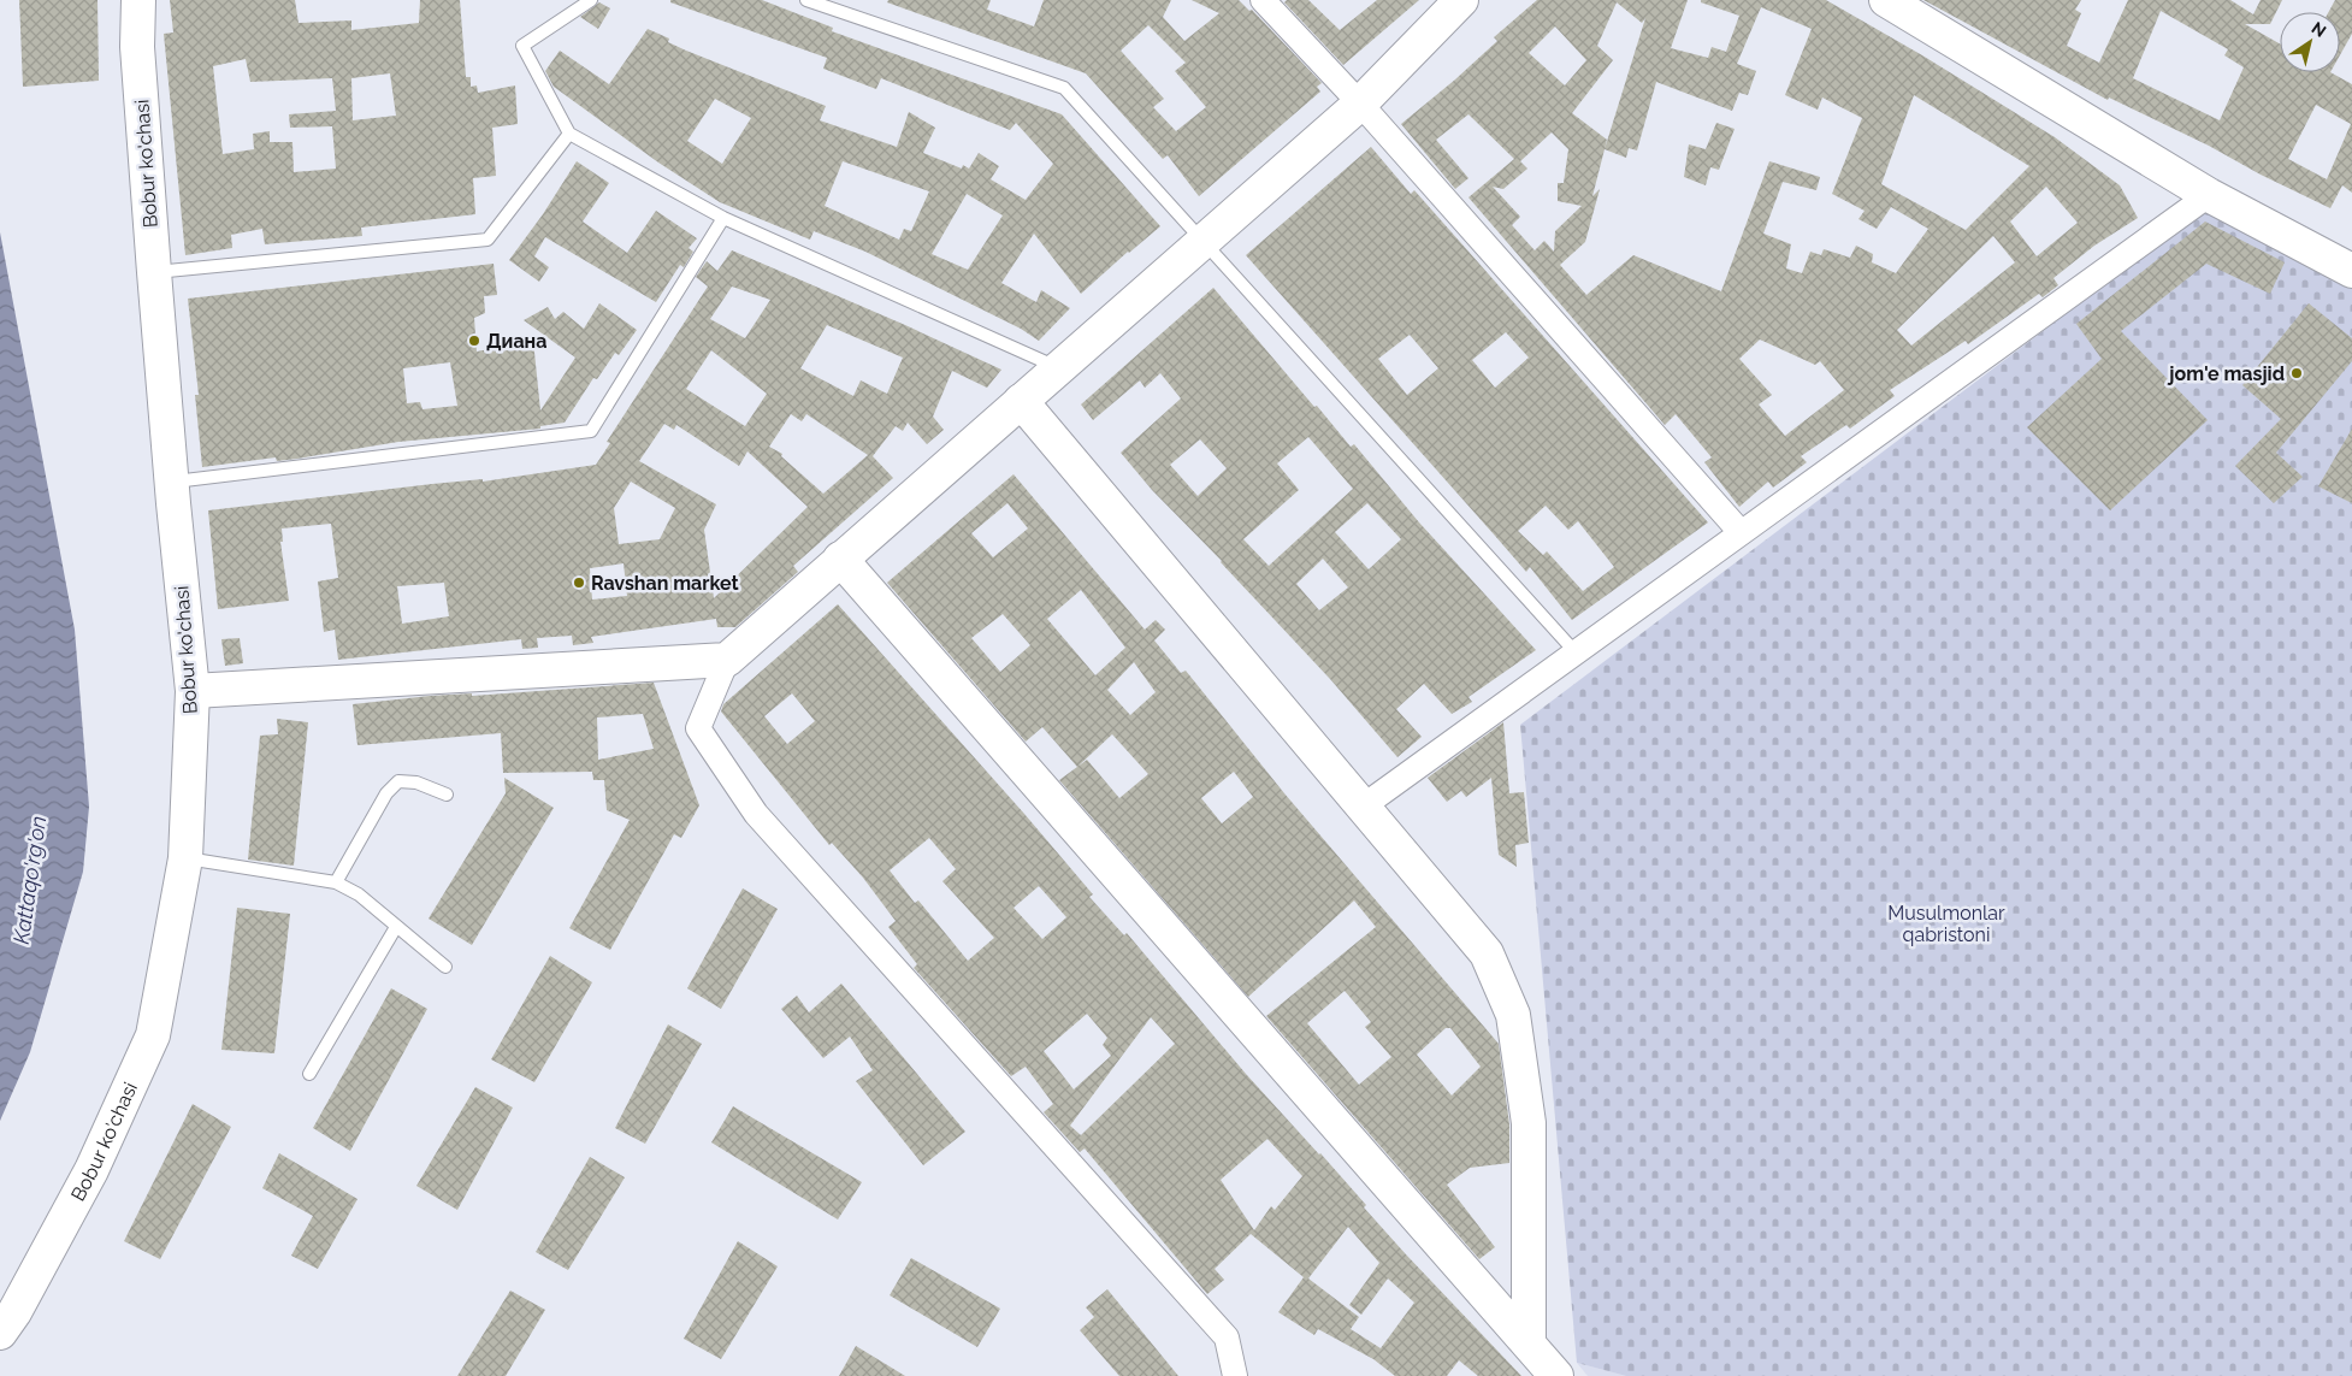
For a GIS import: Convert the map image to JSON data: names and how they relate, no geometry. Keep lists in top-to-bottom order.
{
  "streets": {
    "street": ["Bobur ko'chasi"]
  },
  "water": ["Kattaqo'rg'on"],
  "parks": ["Musulmonlar qabristoni"],
  "places": ["Диана", "jom'e masjid", "Ravshan market"],
  "north": "top right"
}
